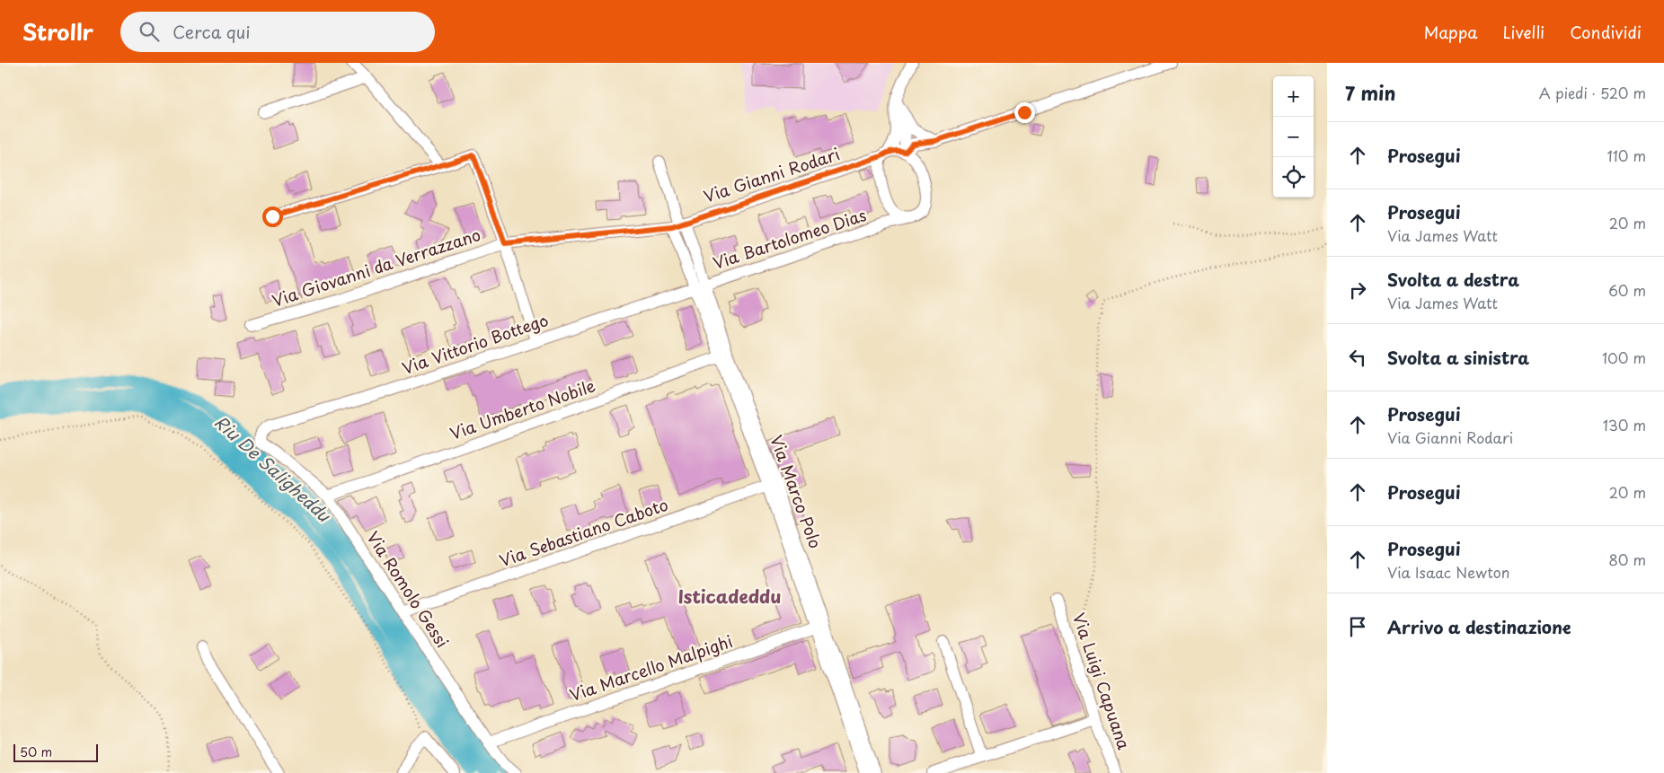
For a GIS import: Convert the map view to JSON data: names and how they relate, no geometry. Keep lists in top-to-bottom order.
{
  "streets": {
    "street": [
      "Via Gianni Rodari",
      "Via Bartolomeo Dias",
      "Via Giovanni da Verrazzano",
      "Via Vittorio Bottego",
      "Via Umberto Nobile",
      "Via Marco Polo",
      "Via Sebastiano Caboto",
      "Via Romolo Gessi",
      "Via Marcello Malpighi",
      "Via Luigi Capuana"
    ]
  },
  "crossings": [
    ["Via Gianni Rodari", "Via Bartolomeo Dias"],
    ["Via Gianni Rodari", "Via Giovanni da Verrazzano"],
    ["Via Gianni Rodari", "Via Marco Polo"],
    ["Via Bartolomeo Dias", "Via Vittorio Bottego"],
    ["Via Bartolomeo Dias", "Via Marco Polo"],
    ["Via Giovanni da Verrazzano", "Via Marco Polo"],
    ["Via Vittorio Bottego", "Via Marco Polo"],
    ["Via Vittorio Bottego", "Via Romolo Gessi"],
    ["Via Umberto Nobile", "Via Marco Polo"],
    ["Via Umberto Nobile", "Via Romolo Gessi"],
    ["Via Marco Polo", "Via Sebastiano Caboto"],
    ["Via Marco Polo", "Via Marcello Malpighi"],
    ["Via Sebastiano Caboto", "Via Romolo Gessi"],
    ["Via Romolo Gessi", "Via Marcello Malpighi"]
  ],
  "districts": ["Isticadeddu"],
  "water": ["Riu De Saligheddu"],
  "scale_bar": "50 m",
  "page": {
    "header": "Strollr",
    "search": "Cerca qui",
    "nav": ["Mappa", "Livelli", "Condividi"],
    "heading": ["7 min", "A piedi · 520 m"],
    "map_buttons": ["+", "−"],
    "list": [
      ["Prosegui", "110 m"],
      ["Prosegui", "Via James Watt", "20 m"],
      ["Svolta a destra", "Via James Watt", "60 m"],
      ["Svolta a sinistra", "100 m"],
      ["Prosegui", "Via Gianni Rodari", "130 m"],
      ["Prosegui", "20 m"],
      ["Prosegui", "Via Isaac Newton", "80 m"],
      "Arrivo a destinazione"
    ],
    "scale": "50 m"
  }
}
